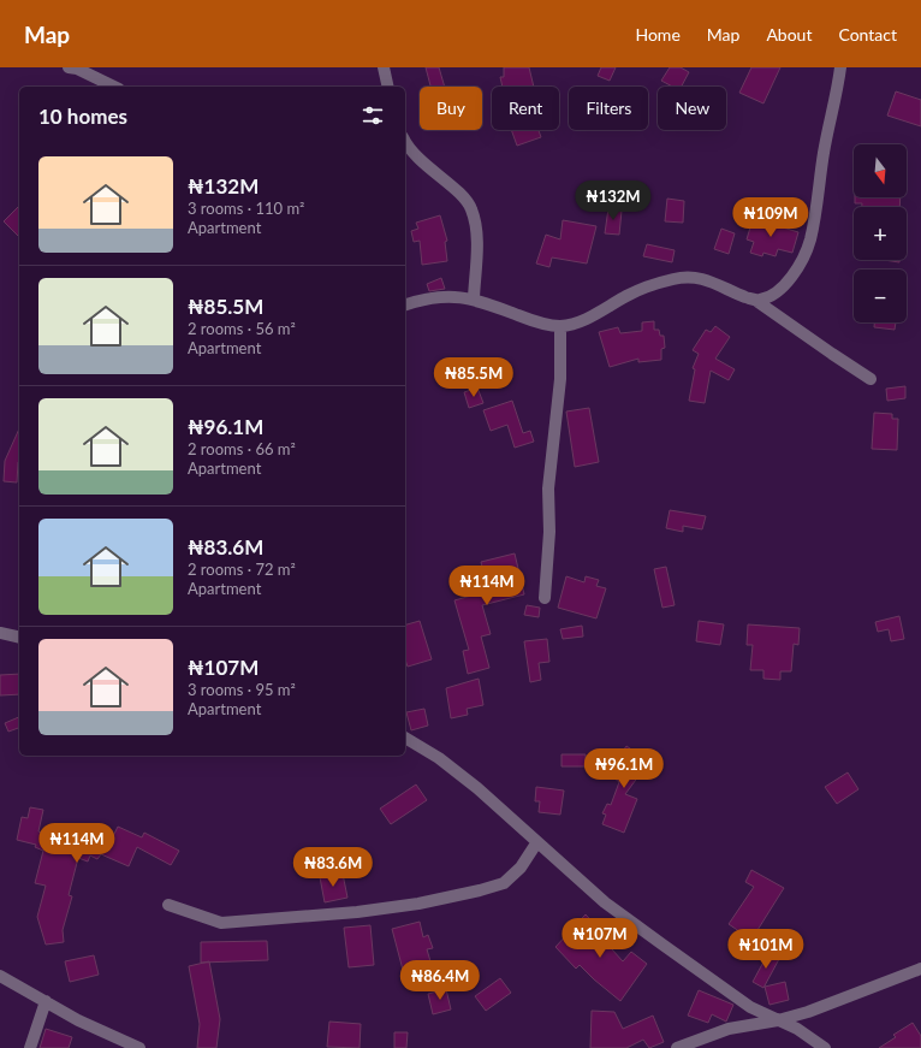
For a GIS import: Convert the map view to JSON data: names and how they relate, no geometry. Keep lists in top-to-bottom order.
{
  "north": "bottom",
  "page": {
    "header": "Map",
    "nav": [
      "Home",
      "Map",
      "About",
      "Contact"
    ],
    "chip": [
      "Buy",
      "Rent",
      "Filters",
      "New"
    ],
    "heading": "10 homes",
    "map_buttons": ["+", "−"],
    "list": [
      {
        "name": "₦132M",
        "note": "3 rooms · 110 m² · Apartment"
      },
      {
        "name": "₦85.5M",
        "note": "2 rooms · 56 m² · Apartment"
      },
      {
        "name": "₦96.1M",
        "note": "2 rooms · 66 m² · Apartment"
      },
      {
        "name": "₦83.6M",
        "note": "2 rooms · 72 m² · Apartment"
      },
      {
        "name": "₦107M",
        "note": "3 rooms · 95 m² · Apartment"
      }
    ],
    "price": [
      "₦132M",
      "₦109M",
      "₦85.5M",
      "₦114M",
      "₦96.1M",
      "₦114M",
      "₦83.6M",
      "₦107M",
      "₦101M",
      "₦86.4M"
    ]
  }
}
